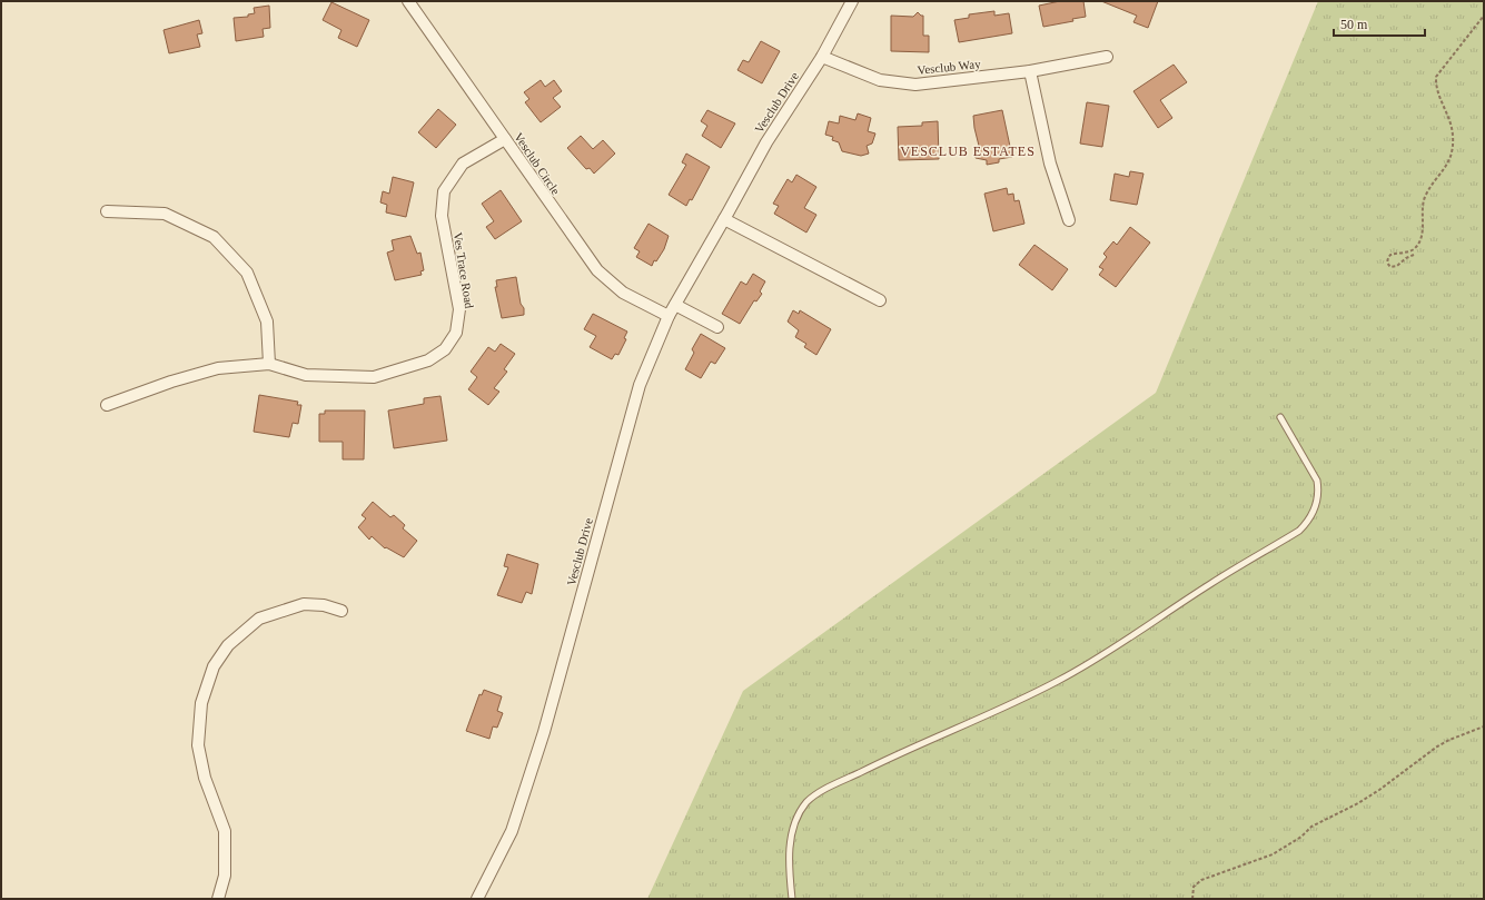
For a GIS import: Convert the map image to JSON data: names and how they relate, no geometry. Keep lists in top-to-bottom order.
{
  "streets": {
    "street": [
      "Vesclub Way",
      "Vesclub Drive",
      "Vesclub Circle",
      "Ves Trace Road"
    ]
  },
  "crossings": [
    ["Vesclub Way", "Vesclub Drive"],
    ["Vesclub Drive", "Vesclub Circle"],
    ["Vesclub Circle", "Ves Trace Road"]
  ],
  "districts": ["VESCLUB ESTATES"],
  "scale_bar": "50 m"
}
